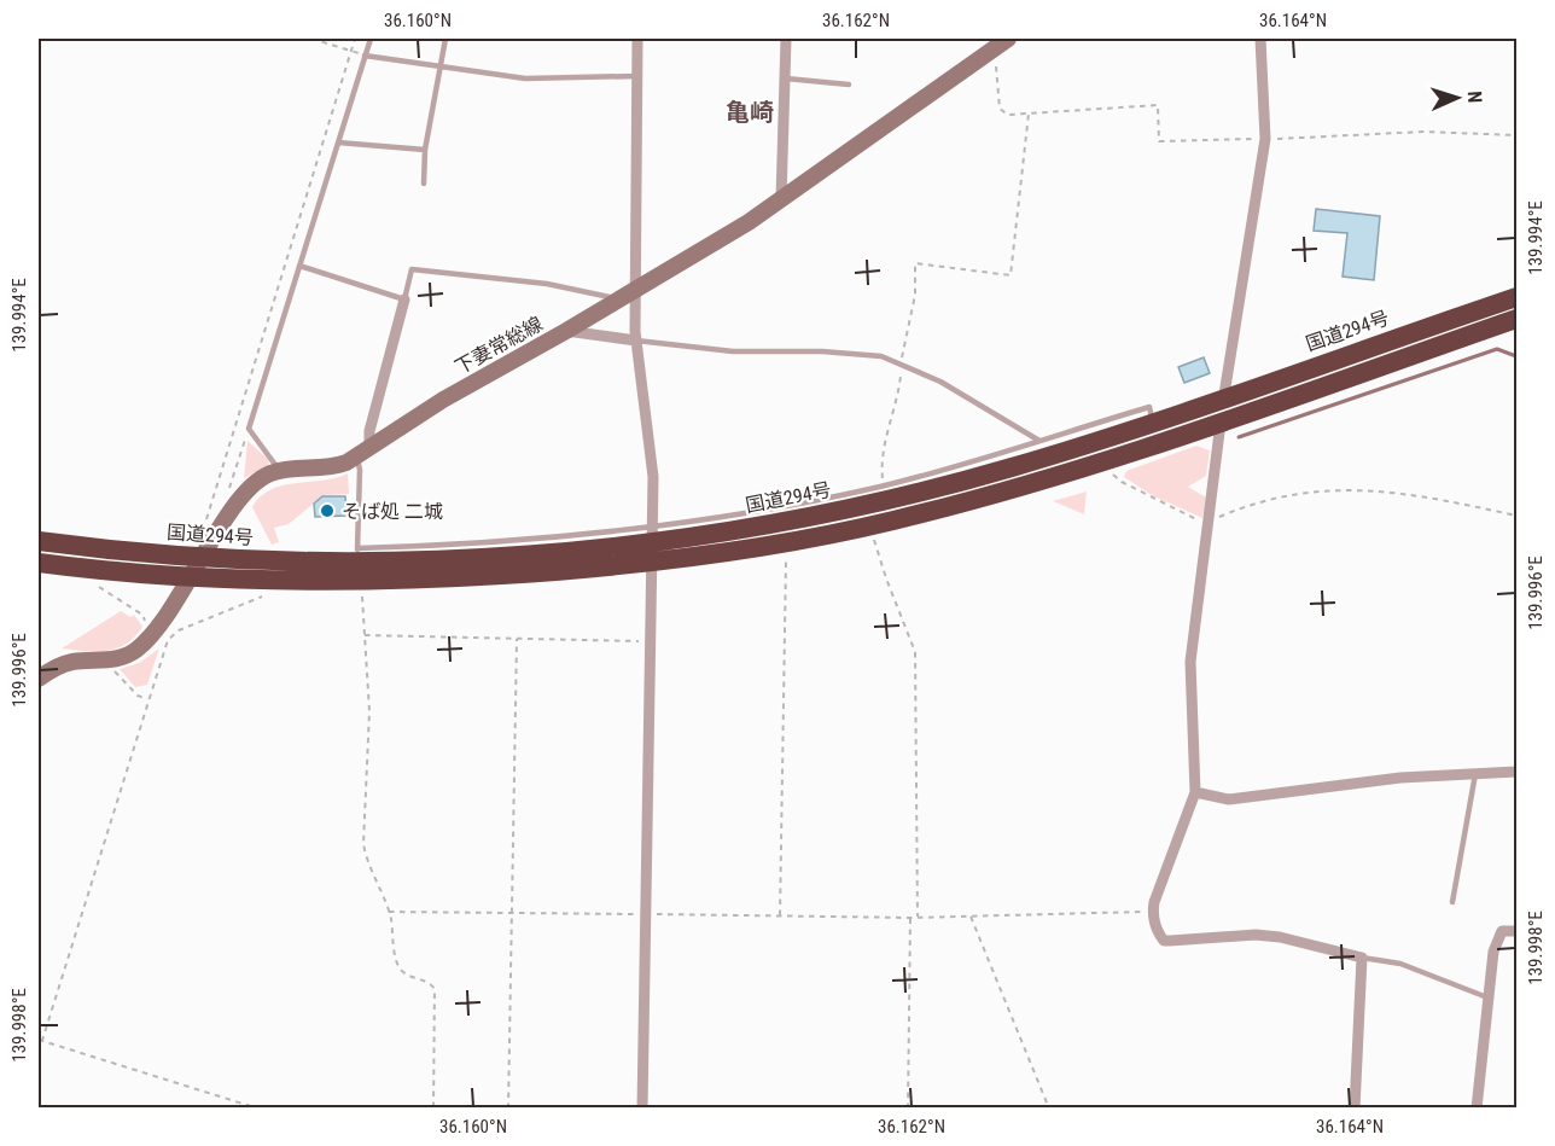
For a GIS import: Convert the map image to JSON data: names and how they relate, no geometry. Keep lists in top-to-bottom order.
{
  "streets": {
    "highway": ["国道294号"],
    "main road": ["下妻常総線"]
  },
  "crossings": [
    ["国道294号", "下妻常総線"]
  ],
  "districts": ["亀崎"],
  "places": ["そば処 二城"],
  "north": "right",
  "coordinates": [
    "36.160°N",
    "36.162°N",
    "36.164°N",
    "139.994°E",
    "139.996°E",
    "139.998°E"
  ]
}
